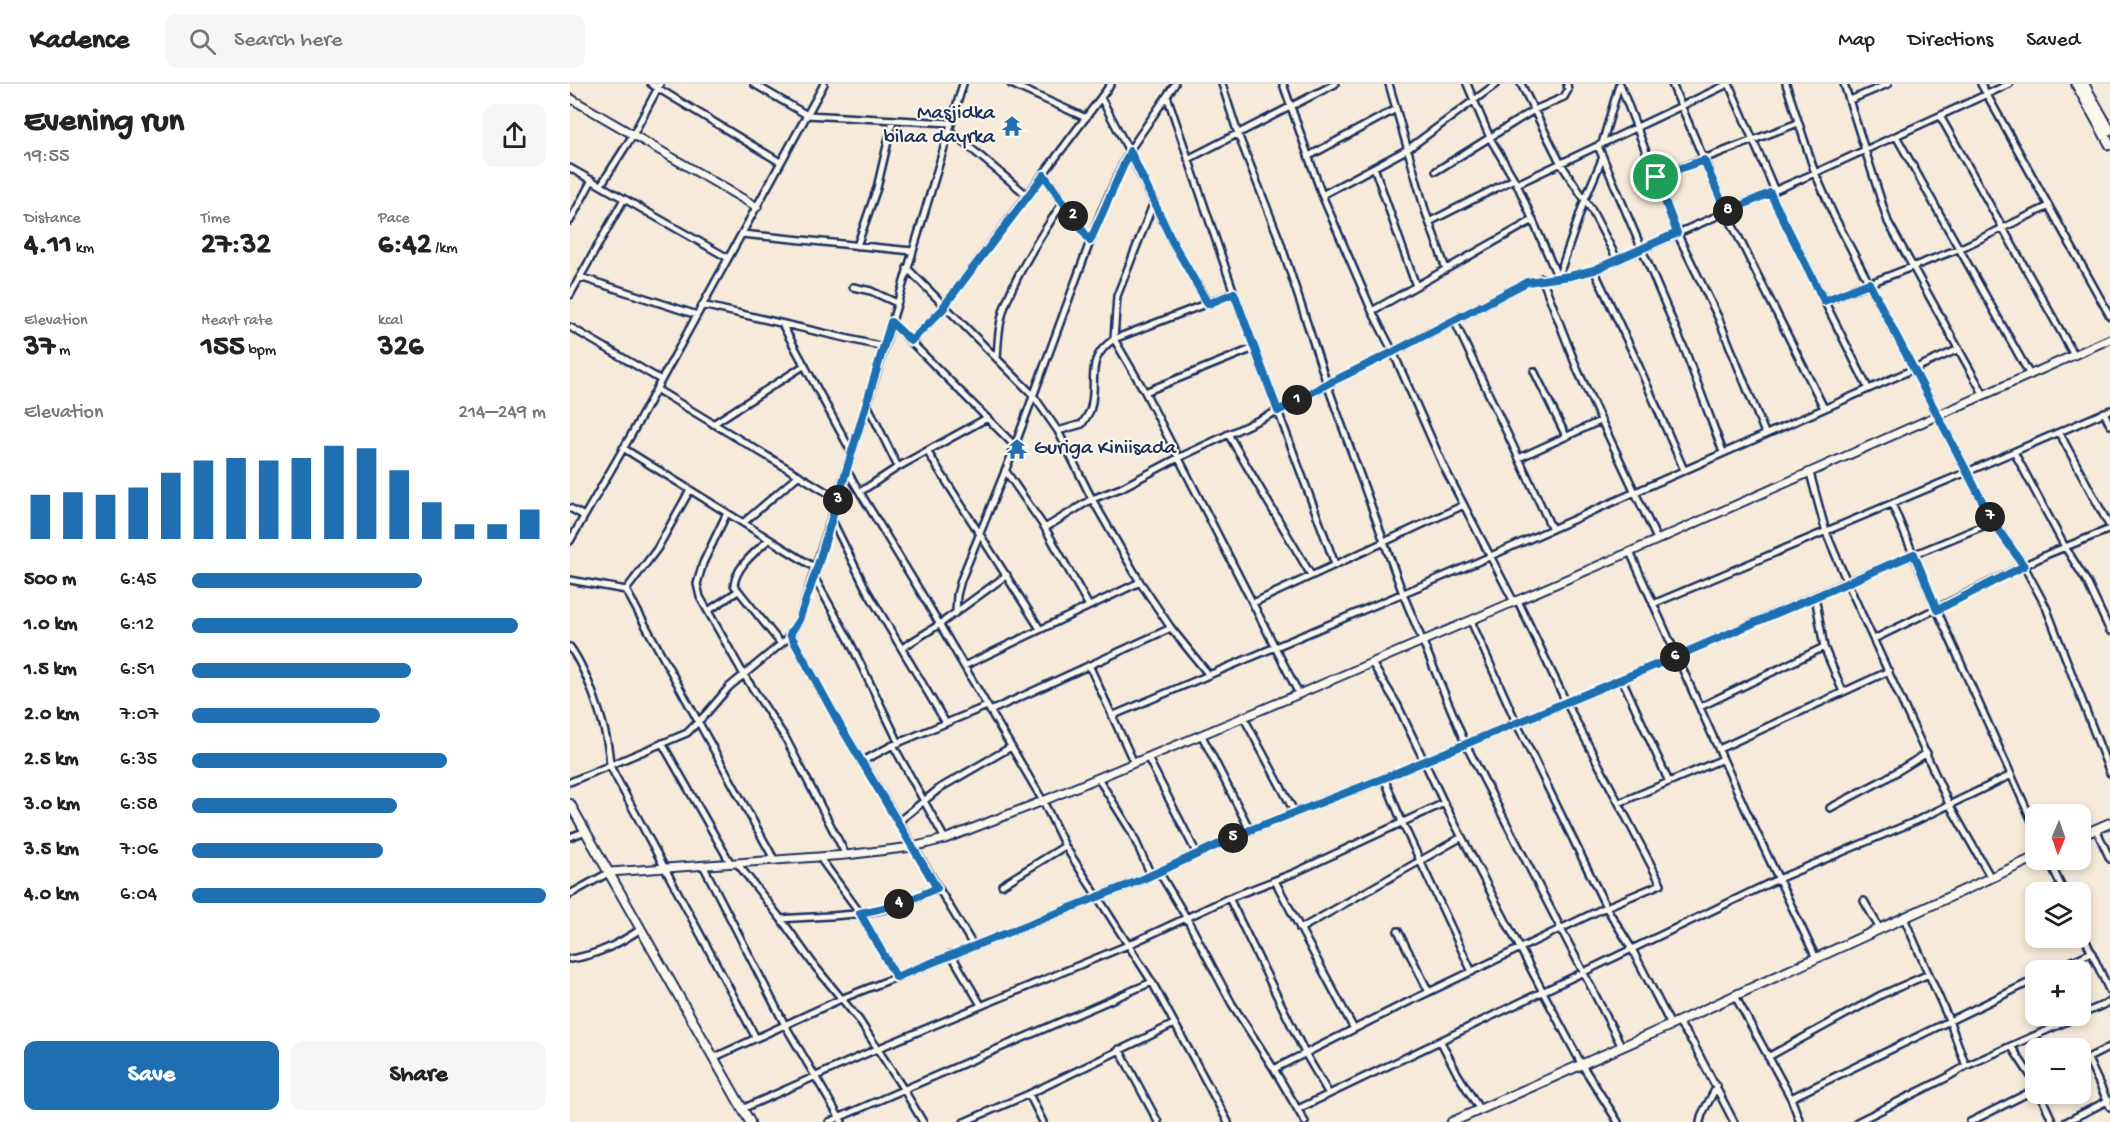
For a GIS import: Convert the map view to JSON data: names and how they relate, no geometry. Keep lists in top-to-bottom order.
{
  "places": {
    "temple": ["Masjidka bilaa dayrka", "Guriga Kiniisada"]
  },
  "north": "bottom",
  "page": {
    "header": "Kadence",
    "search": "Search here",
    "nav": ["Map", "Directions", "Saved"],
    "heading": ["Evening run", "19:55"],
    "stats": [
      ["Distance", "4.11 km"],
      ["Time", "27:32"],
      ["Pace", "6:42 /km"],
      ["Elevation", "37 m"],
      ["Heart rate", "155 bpm"],
      ["kcal", "326"]
    ],
    "pins": [
      "8",
      "2",
      "1",
      "3",
      "7",
      "6",
      "5",
      "4"
    ],
    "chart": ["Elevation", "214–249 m"],
    "list": [
      {
        "name": "500 m",
        "note": "6:45"
      },
      {
        "name": "1.0 km",
        "note": "6:12"
      },
      {
        "name": "1.5 km",
        "note": "6:51"
      },
      {
        "name": "2.0 km",
        "note": "7:07"
      },
      {
        "name": "2.5 km",
        "note": "6:35"
      },
      {
        "name": "3.0 km",
        "note": "6:58"
      },
      {
        "name": "3.5 km",
        "note": "7:06"
      },
      {
        "name": "4.0 km",
        "note": "6:04"
      }
    ],
    "map_buttons": ["+", "−"],
    "buttons": ["Save", "Share"]
  }
}
